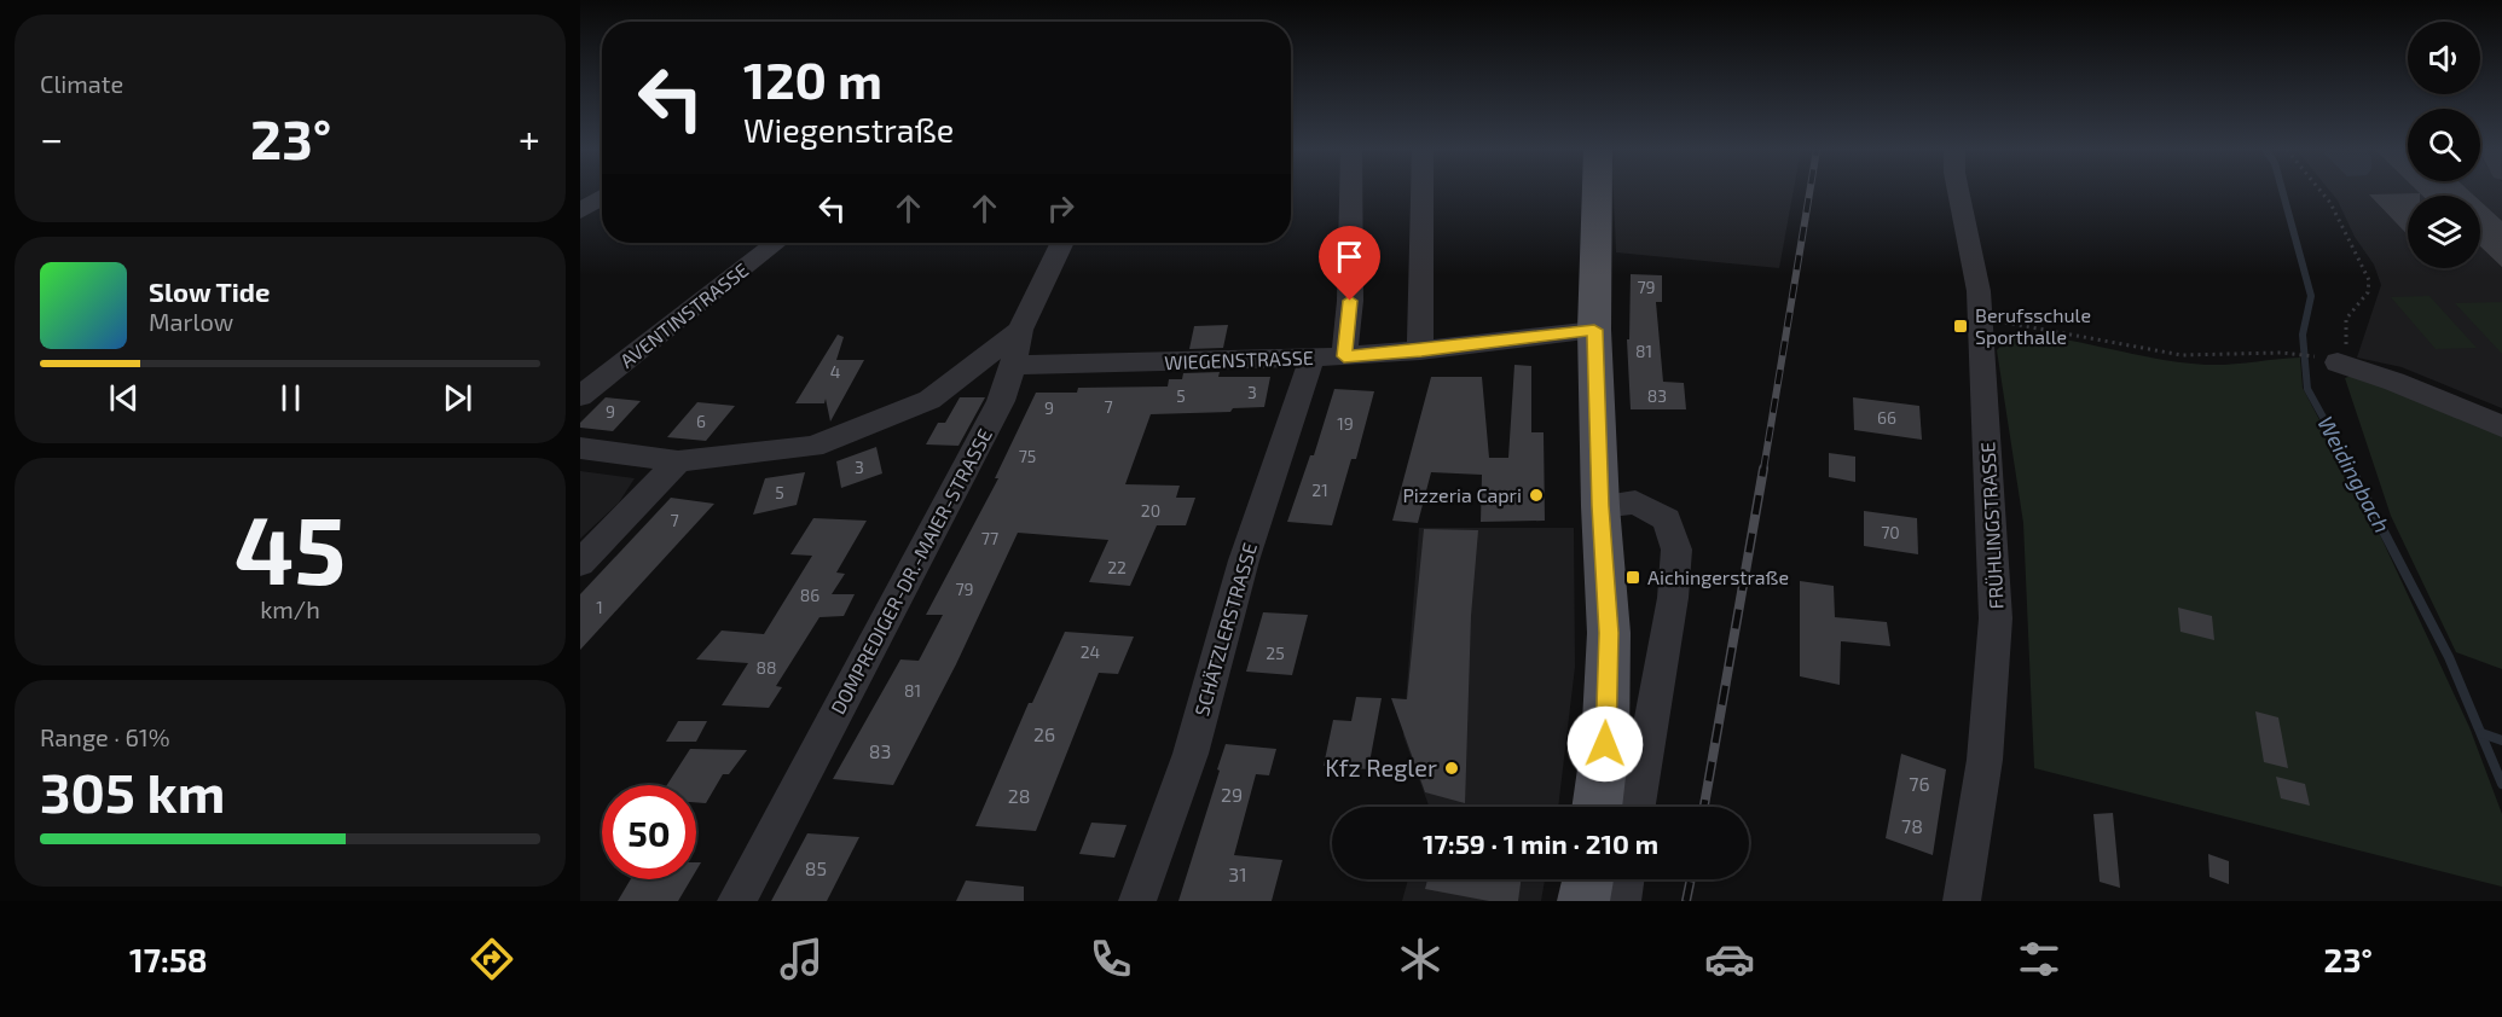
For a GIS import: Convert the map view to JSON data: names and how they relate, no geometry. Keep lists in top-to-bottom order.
{
  "streets": {
    "street": [
      "AVENTINSTRASSE",
      "WIEGENSTRASSE",
      "FRÜHLINGSTRASSE",
      "DOMPREDIGER-DR.-MAIER-STRASSE",
      "SCHÄTZLERSTRASSE"
    ]
  },
  "crossings": [
    ["WIEGENSTRASSE", "DOMPREDIGER-DR.-MAIER-STRASSE"],
    ["WIEGENSTRASSE", "SCHÄTZLERSTRASSE"]
  ],
  "water": ["Weidingbach"],
  "places": {
    "transit": ["Berufsschule Sporthalle", "Aichingerstraße"],
    "other": ["Pizzeria Capri", "Kfz Regler"]
  },
  "house_numbers": [
    "79",
    "81",
    "4",
    "3",
    "5",
    "83",
    "7",
    "9",
    "9",
    "66",
    "6",
    "19",
    "75",
    "3",
    "21",
    "5",
    "20",
    "7",
    "70",
    "77",
    "22",
    "79",
    "86",
    "1",
    "24",
    "25",
    "88",
    "81",
    "26",
    "83",
    "76",
    "29",
    "28",
    "78",
    "85",
    "31"
  ],
  "page": {
    "tile": [
      "Climate",
      ["45", "km/h"],
      ["Range · 61%", "305 km"]
    ],
    "turn": ["120 m", "Wiegenstraße"],
    "heat": ["−", "23°", "+"],
    "song": ["Slow Tide", "Marlow"],
    "limit": "50",
    "trip": "17:59 · 1 min · 210 m",
    "tabs": ["17:58", "23°"]
  }
}
